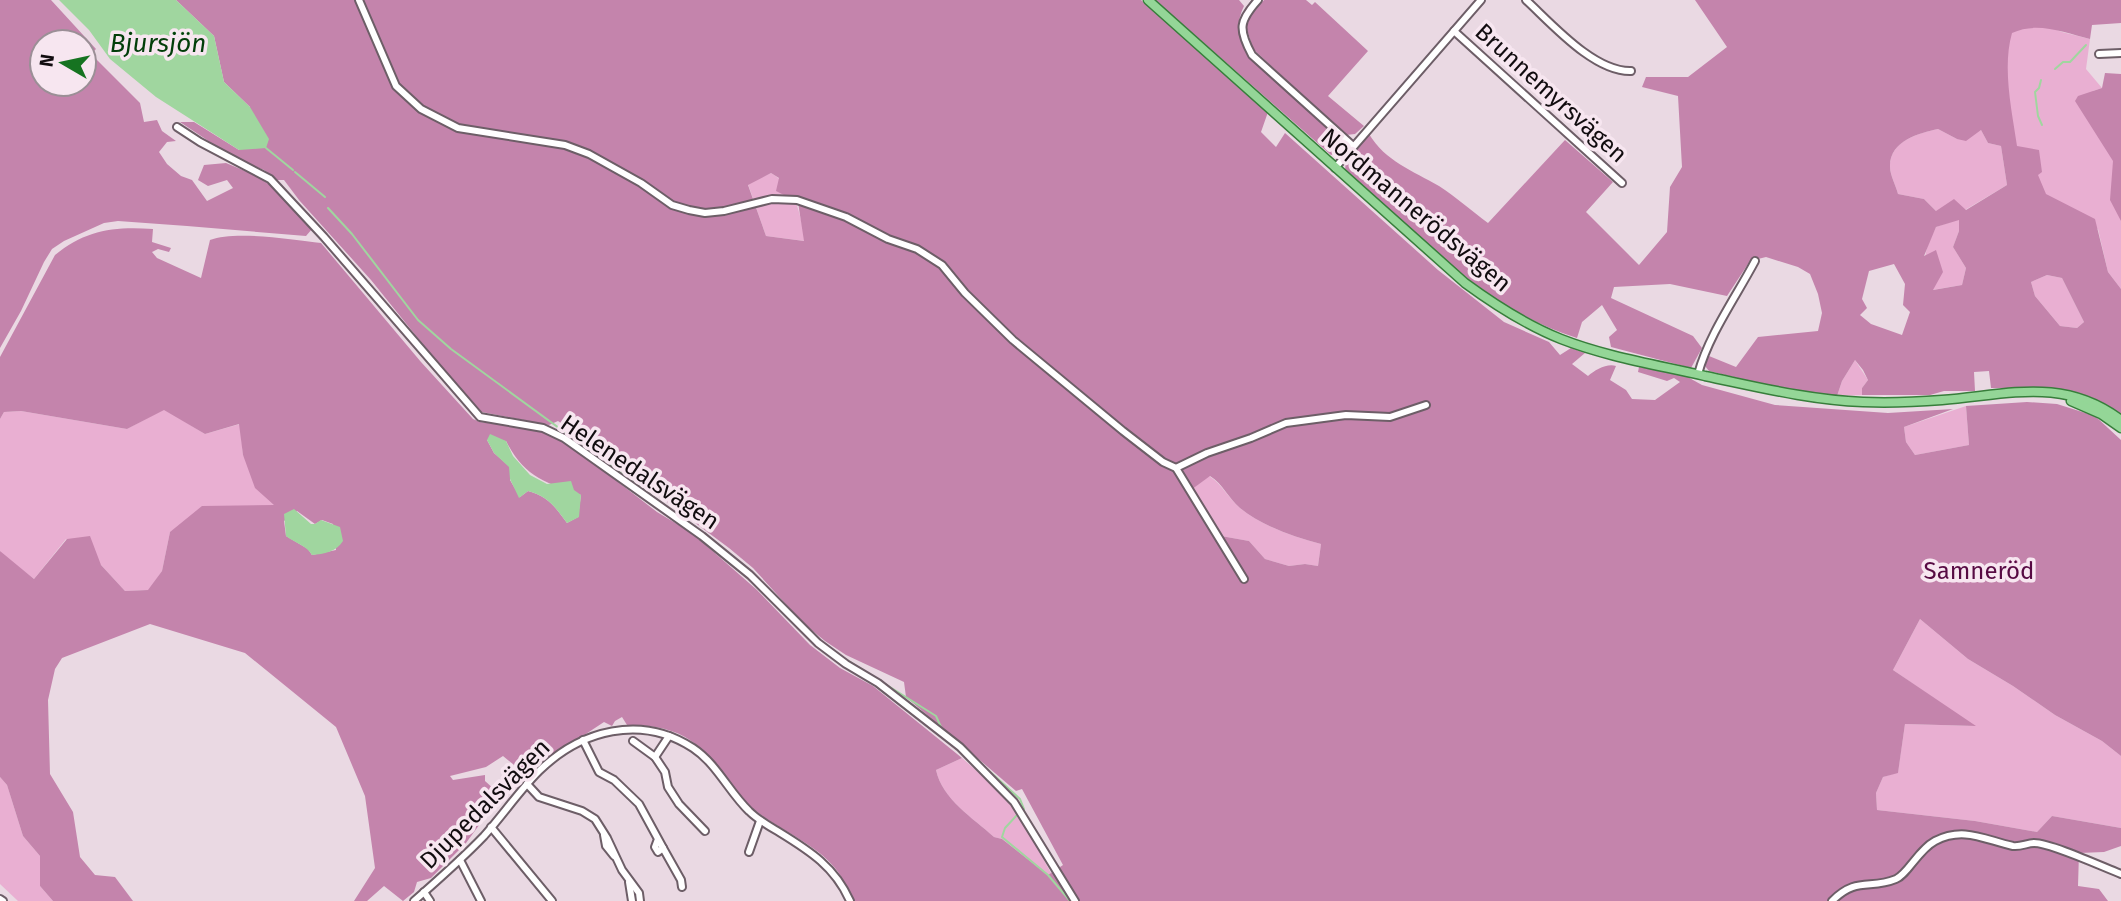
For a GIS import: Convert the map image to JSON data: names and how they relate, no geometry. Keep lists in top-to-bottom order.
{
  "streets": {
    "main road": ["Nordmannerödsvägen"],
    "street": ["Brunnemyrsvägen", "Helenedalsvägen", "Djupedalsvägen"]
  },
  "water": ["Bjursjön"],
  "parks": ["Samneröd"],
  "north": "left"
}
